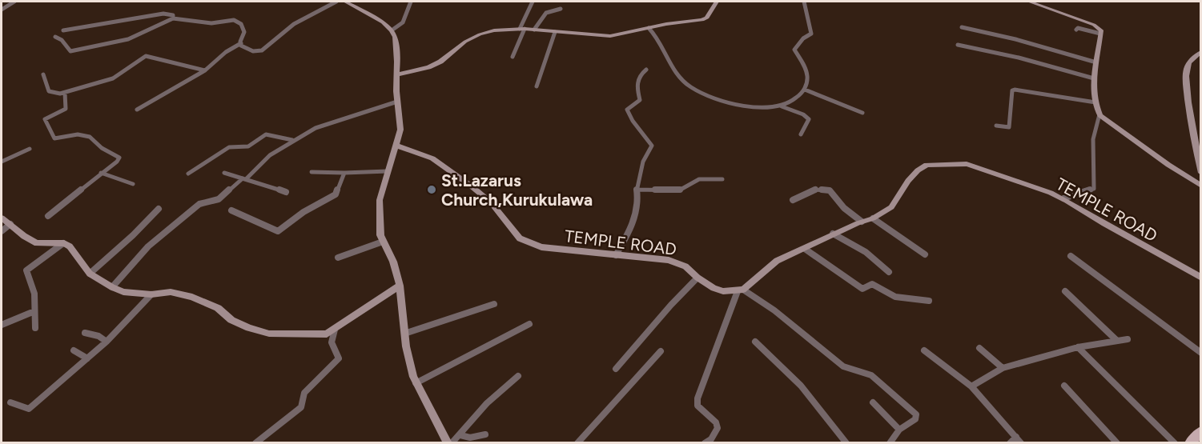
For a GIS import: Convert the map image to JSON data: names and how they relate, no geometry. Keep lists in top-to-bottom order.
{
  "streets": {
    "street": ["TEMPLE ROAD"]
  },
  "places": ["St.Lazarus Church,Kurukulawa"]
}
